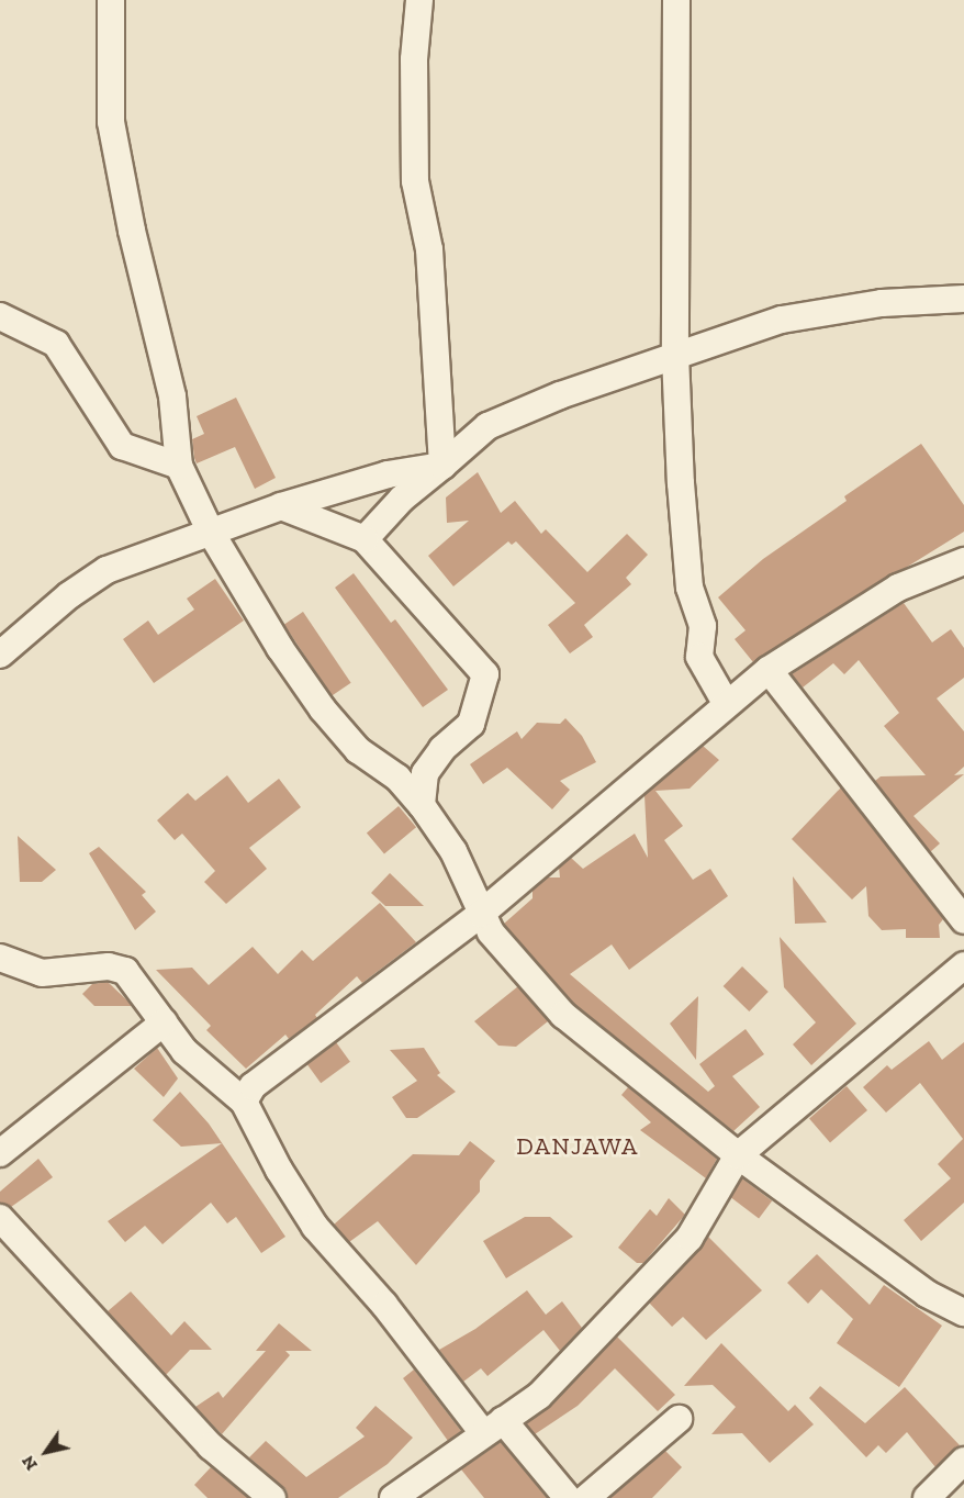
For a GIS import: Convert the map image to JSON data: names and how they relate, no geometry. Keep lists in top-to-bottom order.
{
  "districts": ["DANJAWA"],
  "north": "bottom left"
}
